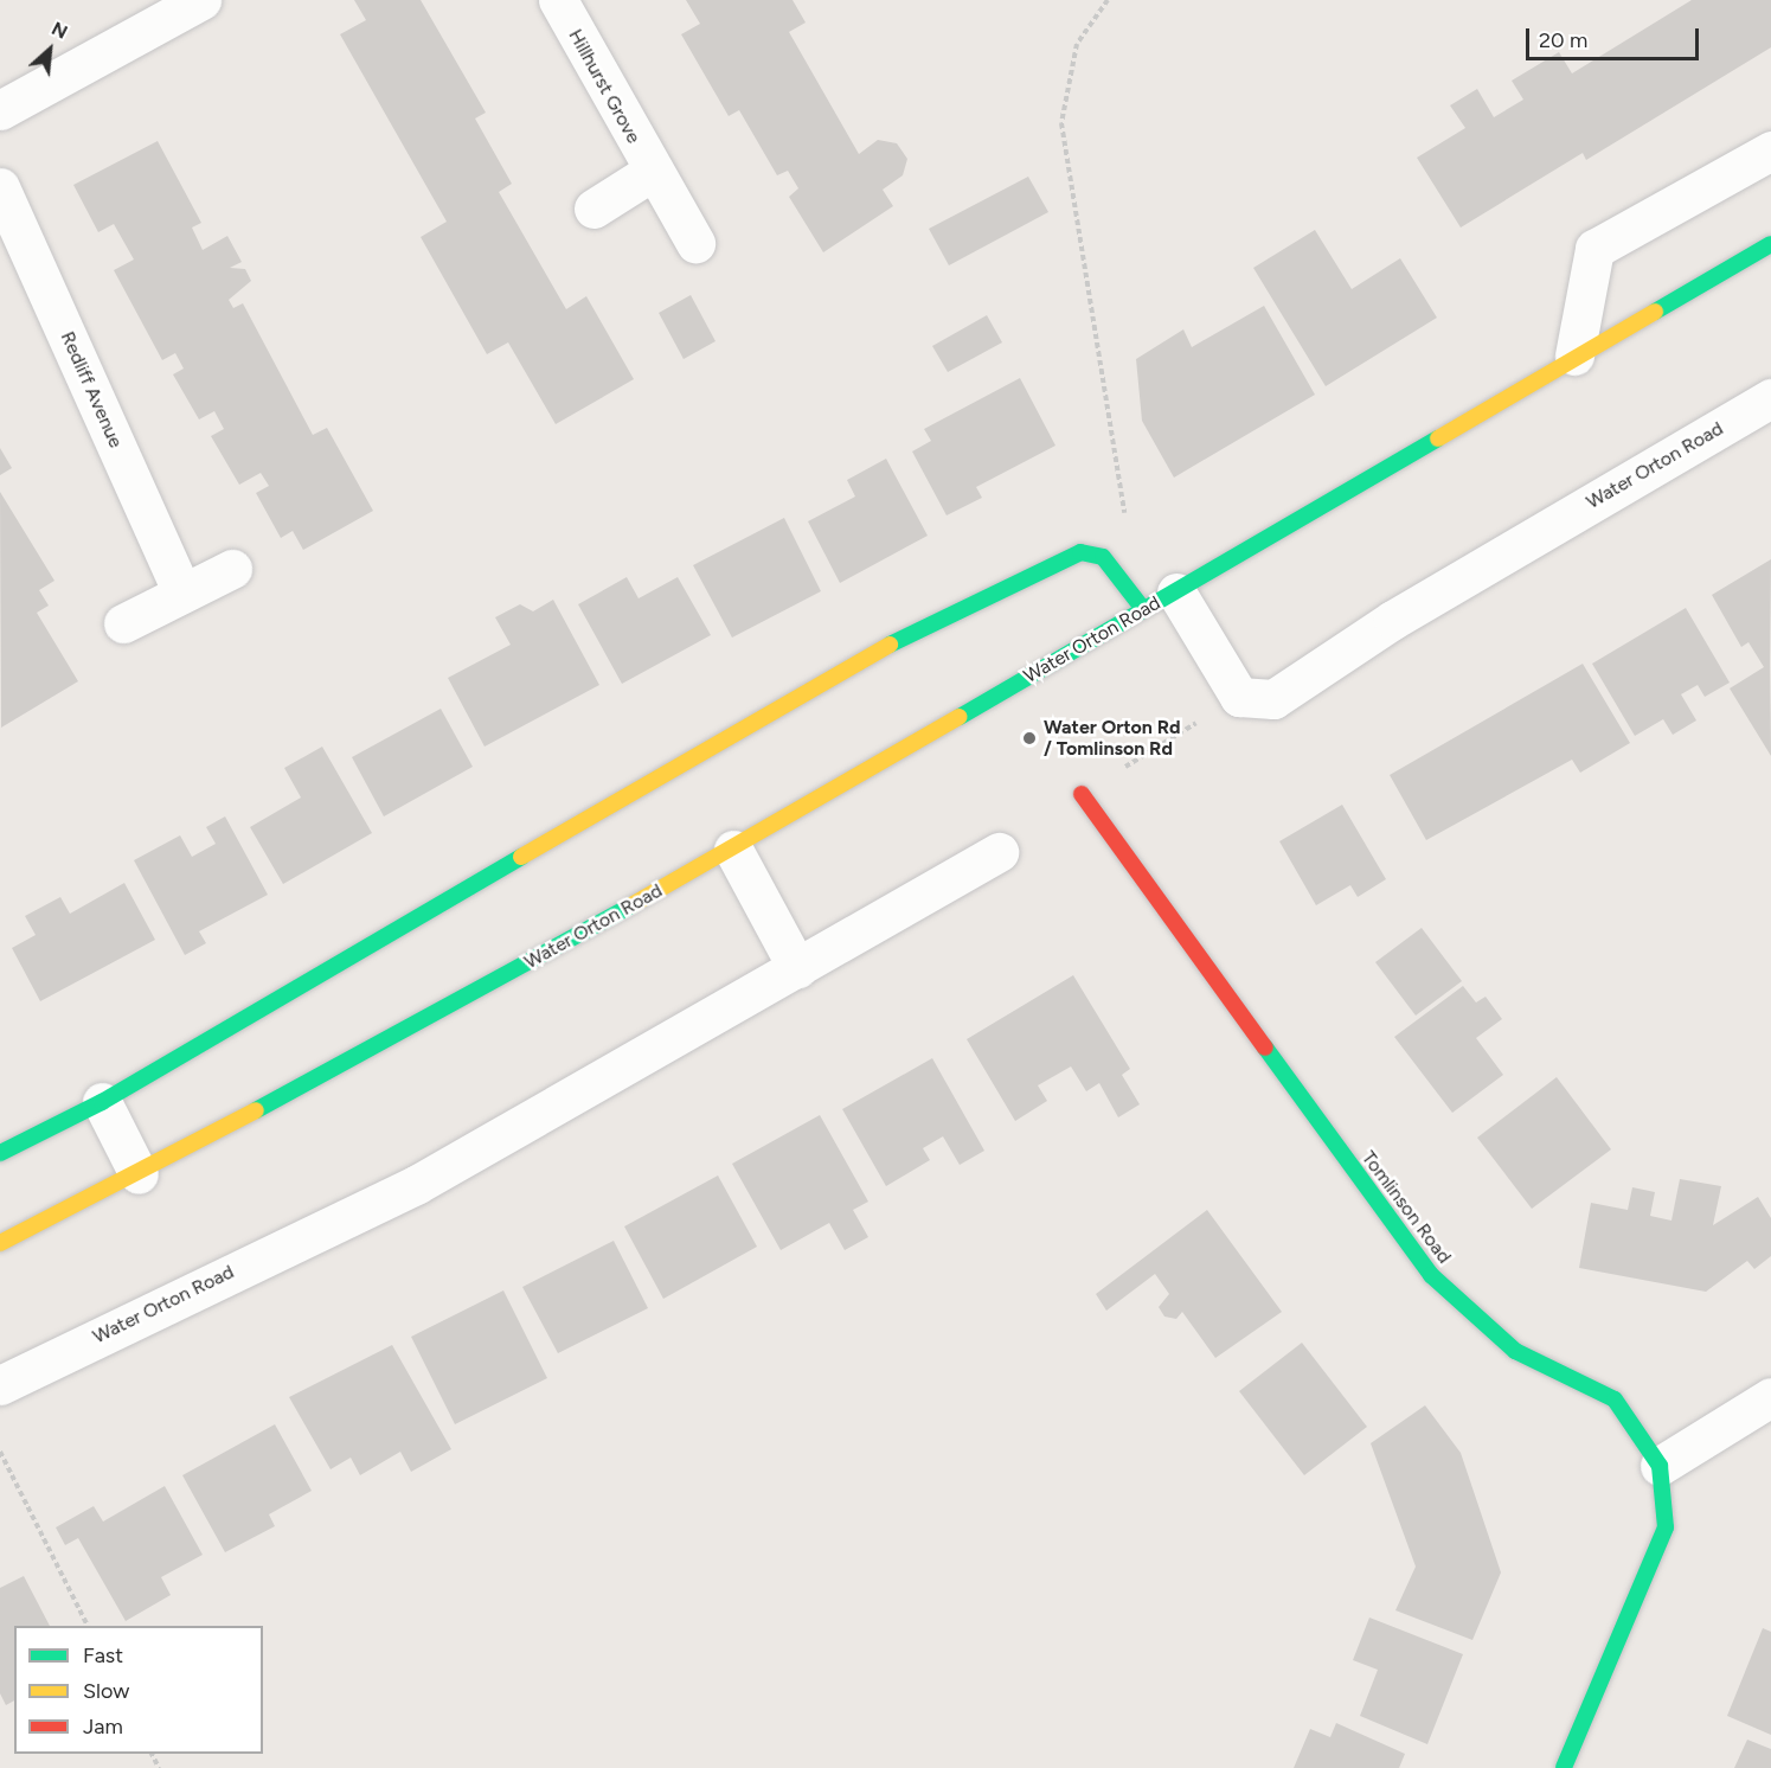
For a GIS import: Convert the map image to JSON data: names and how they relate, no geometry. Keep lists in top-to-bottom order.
{
  "streets": {
    "street": [
      "Hillhurst Grove",
      "Redliff Avenue",
      "Water Orton Road",
      "Tomlinson Road"
    ]
  },
  "places": ["Water Orton Rd / Tomlinson Rd"],
  "legend": ["Fast", "Slow", "Jam"],
  "scale_bar": "20 m",
  "north": "top right"
}
